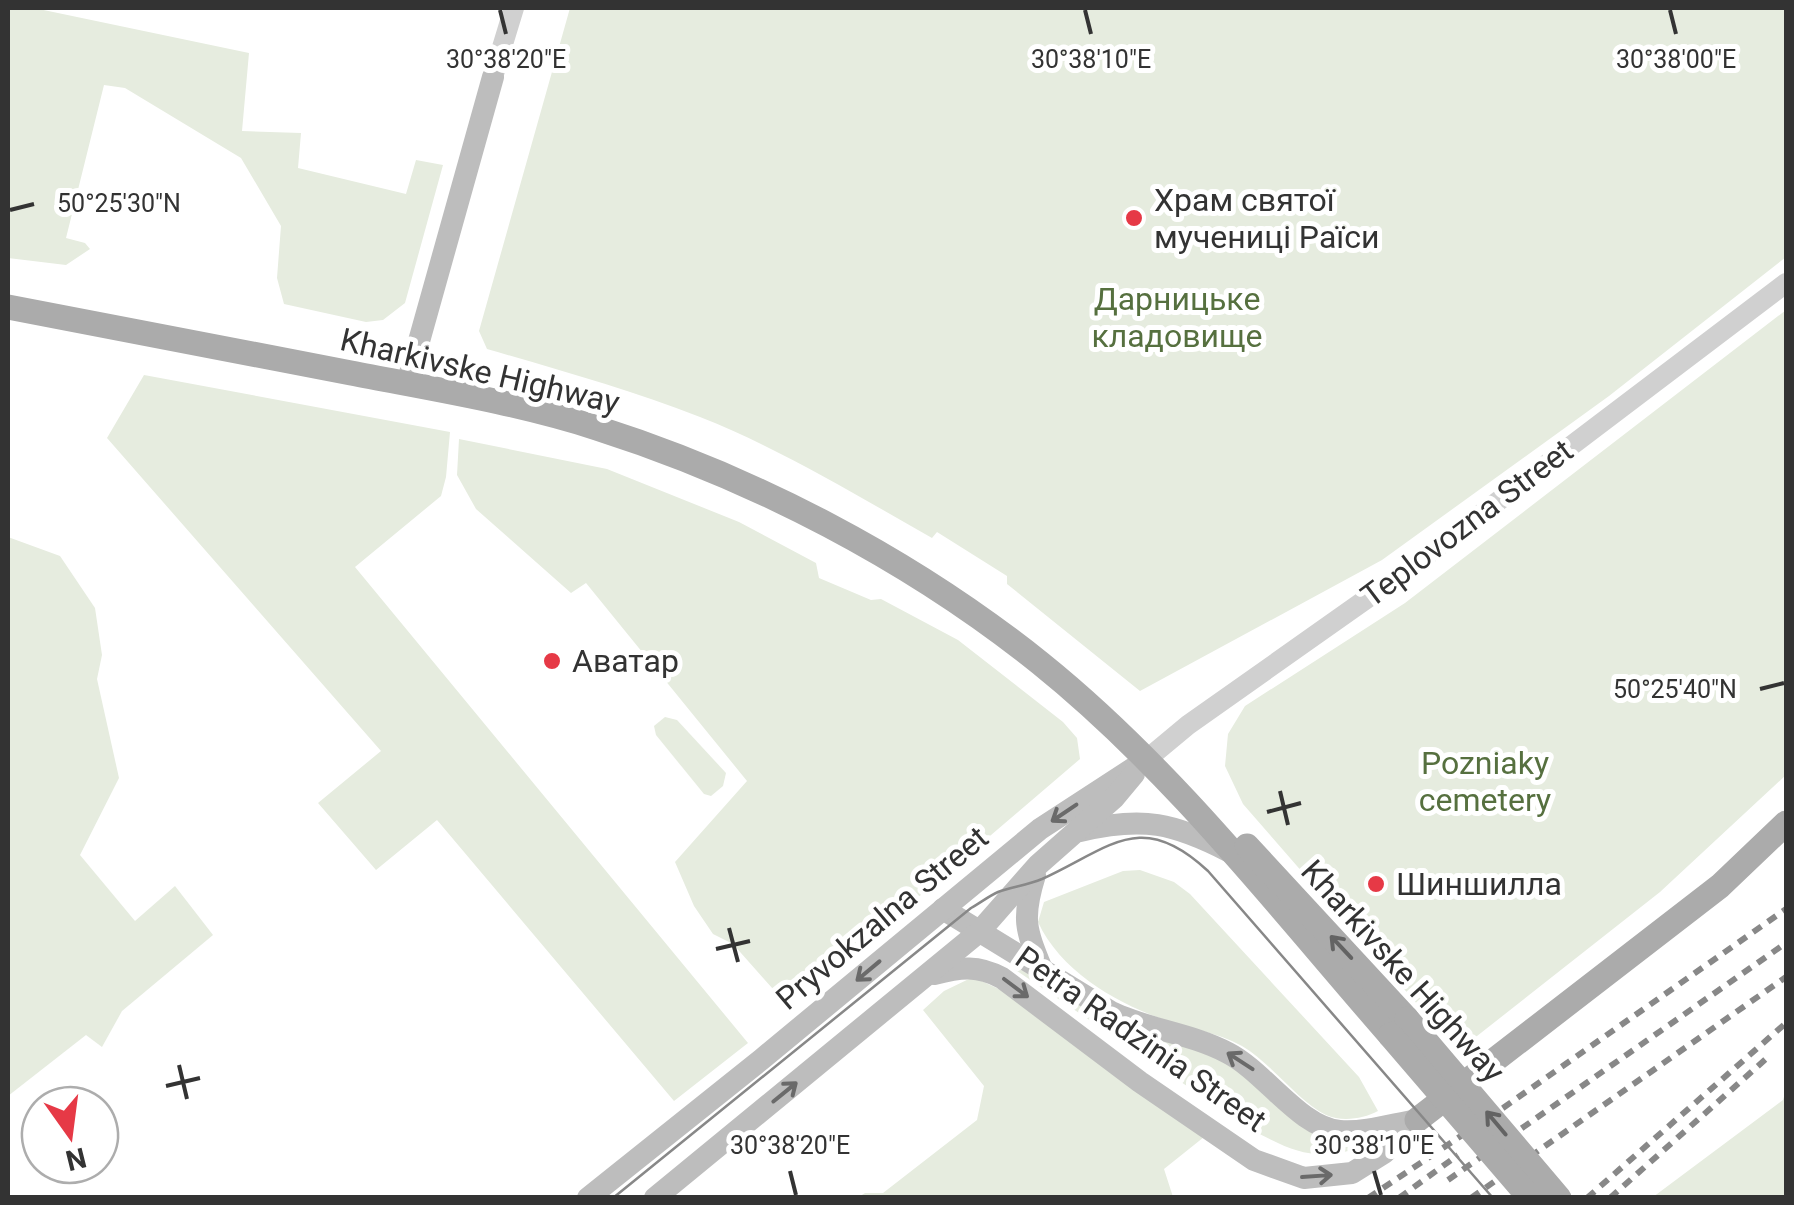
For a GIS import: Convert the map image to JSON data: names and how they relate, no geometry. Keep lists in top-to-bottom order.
{
  "streets": {
    "main road": ["Kharkivske Highway", "Pryvokzalna Street", "Petra Radzinia Street"],
    "street": ["Teplovozna Street"]
  },
  "crossings": [
    ["Kharkivske Highway", "Teplovozna Street"],
    ["Kharkivske Highway", "Pryvokzalna Street"],
    ["Teplovozna Street", "Pryvokzalna Street"],
    ["Pryvokzalna Street", "Petra Radzinia Street"]
  ],
  "parks": ["Дарницьке кладовище", "Pozniaky cemetery"],
  "places": ["Храм святої мучениці Раїси", "Аватар", "Шиншилла"],
  "north": "bottom",
  "coordinates": [
    "30°38'00\"E",
    "30°38'20\"E",
    "30°38'10\"E",
    "50°25'30\"N",
    "50°25'40\"N"
  ]
}
